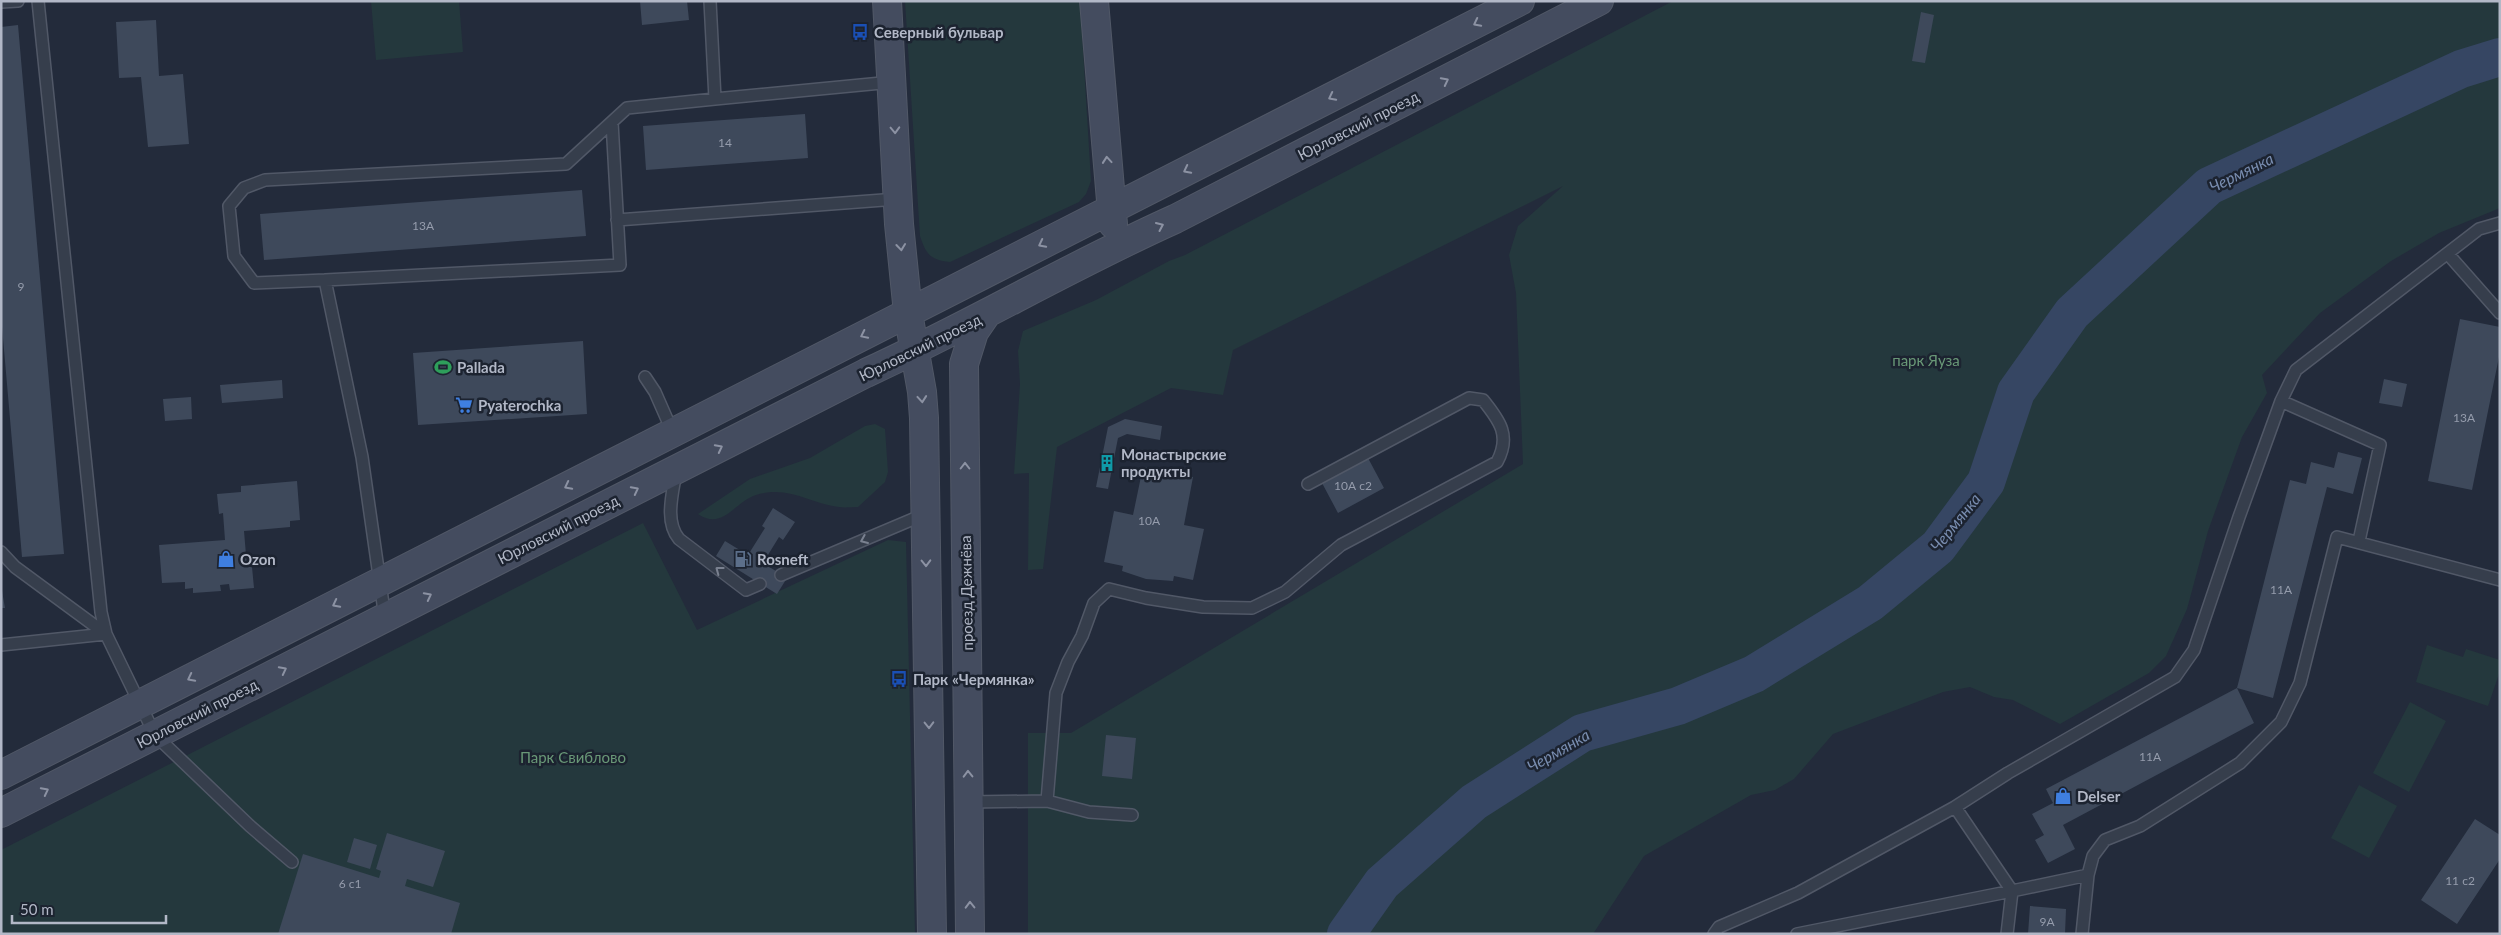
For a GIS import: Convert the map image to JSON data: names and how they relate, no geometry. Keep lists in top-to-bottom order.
{
  "streets": {
    "main road": ["Юрловский проезд", "проезд Дежнёва"]
  },
  "crossings": [
    ["Юрловский проезд", "проезд Дежнёва"]
  ],
  "water": ["Чермянка"],
  "parks": ["парк Яуза", "Парк Свиблово"],
  "places": {
    "bus stop": ["Северный бульвар", "Парк «Чермянка»"],
    "sports": ["Pallada"],
    "supermarket": ["Pyaterochka"],
    "building": ["Монастырские продукты"],
    "shop": ["Ozon", "Delser"],
    "fuel station": ["Rosneft"]
  },
  "house_numbers": [
    "14",
    "13А",
    "9",
    "13А",
    "10А c2",
    "10А",
    "11А",
    "11А",
    "11 с2",
    "6 с1",
    "9А"
  ],
  "scale_bar": "50 m"
}
